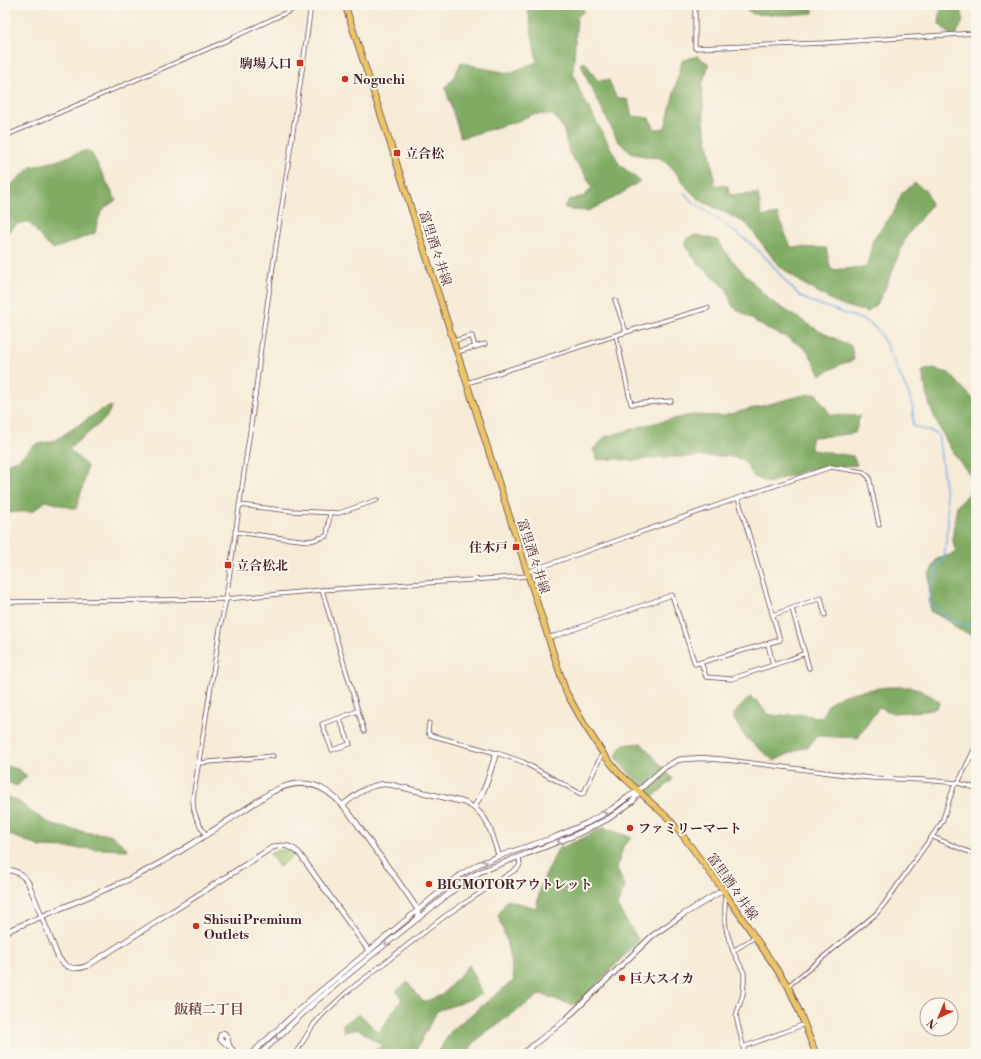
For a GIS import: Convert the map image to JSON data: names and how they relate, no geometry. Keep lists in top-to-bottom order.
{
  "streets": {
    "main road": ["富里酒々井線"]
  },
  "districts": ["飯積二丁目"],
  "places": {
    "transit": [
      "駒場入口",
      "立合松",
      "住木戸",
      "立合松北"
    ],
    "other": [
      "Noguchi",
      "ファミリーマート",
      "BIGMOTORアウトレット",
      "Shisui Premium Outlets",
      "巨大スイカ"
    ]
  },
  "north": "bottom left"
}
